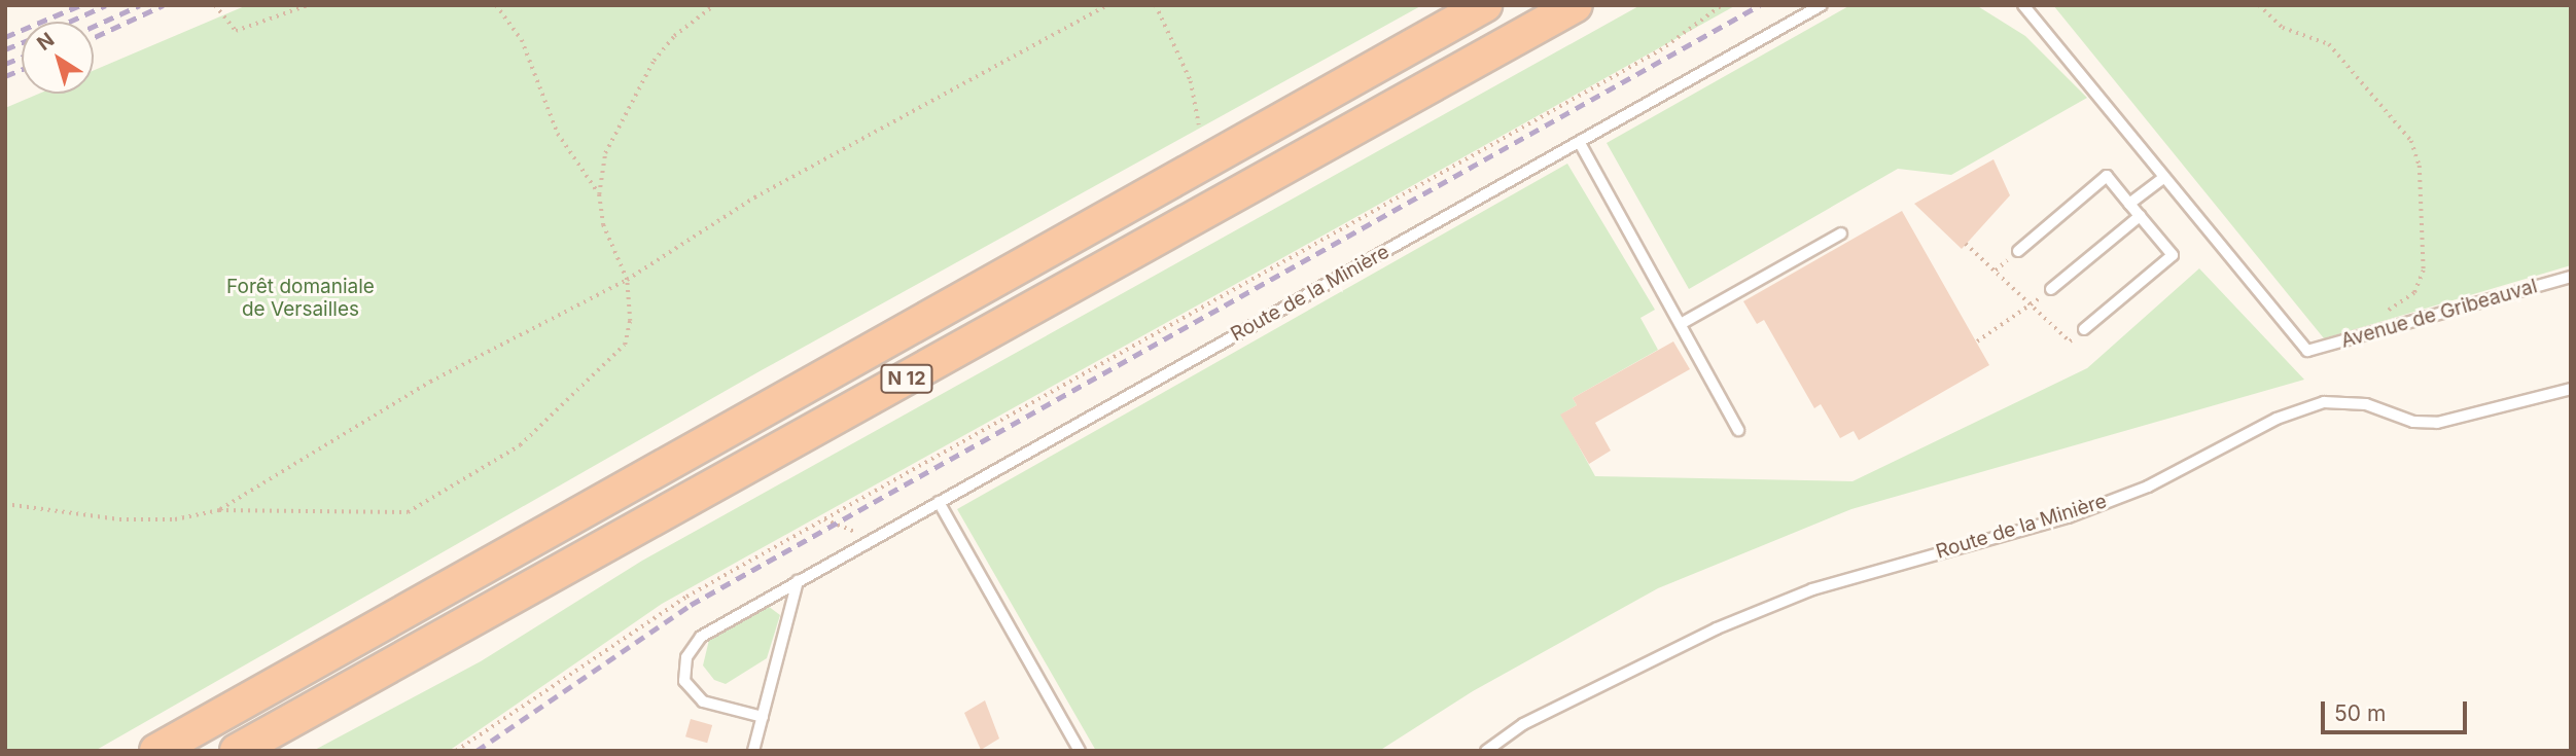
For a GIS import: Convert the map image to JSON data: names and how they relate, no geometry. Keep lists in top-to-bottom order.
{
  "streets": {
    "highway": ["N 12"],
    "lane": ["Route de la Minière", "Avenue de Gribeauval"]
  },
  "parks": ["Forêt domaniale de Versailles"],
  "scale_bar": "50 m",
  "north": "top left"
}
